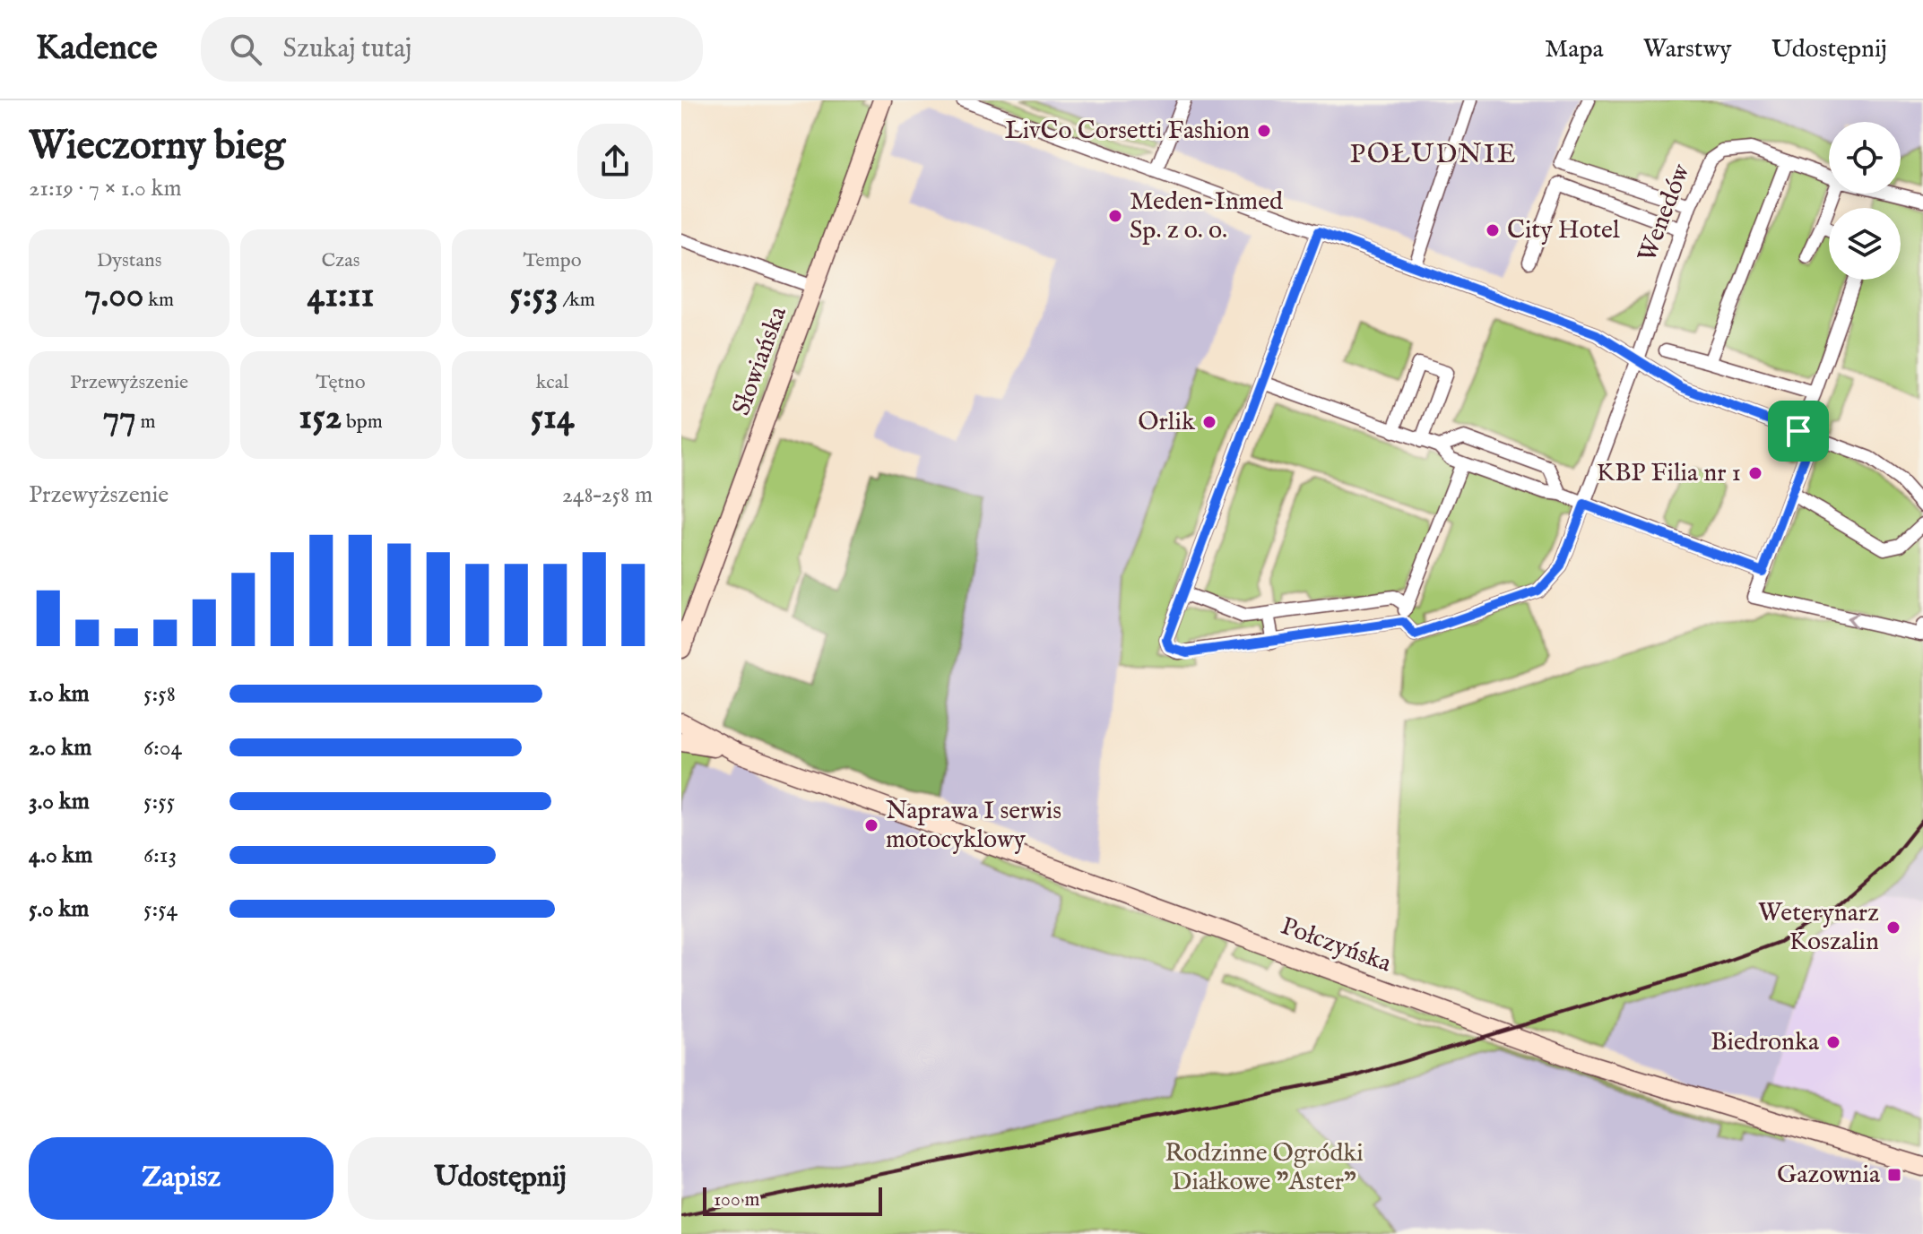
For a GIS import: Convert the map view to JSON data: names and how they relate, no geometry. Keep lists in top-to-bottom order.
{
  "streets": {
    "street": ["Wenedów", "Słowiańska", "Połczyńska"]
  },
  "districts": ["POŁUDNIE"],
  "parks": ["Rodzinne Ogródki Diałkowe \"Aster\""],
  "places": {
    "other": [
      "LivCo Corsetti Fashion",
      "Meden-Inmed Sp. z o. o.",
      "City Hotel",
      "Orlik",
      "KBP Filia nr 1",
      "Naprawa I serwis motocyklowy",
      "Weterynarz Koszalin",
      "Biedronka"
    ],
    "transit": ["Gazownia"]
  },
  "scale_bar": "100 m",
  "page": {
    "header": "Kadence",
    "search": "Szukaj tutaj",
    "nav": ["Mapa", "Warstwy", "Udostępnij"],
    "heading": ["Wieczorny bieg", "21:19 · 7 × 1.0 km"],
    "stats": [
      ["Dystans", "7.00 km"],
      ["Czas", "41:11"],
      ["Tempo", "5:53 /km"],
      ["Przewyższenie", "77 m"],
      ["Tętno", "152 bpm"],
      ["kcal", "514"]
    ],
    "chart": ["Przewyższenie", "248–258 m"],
    "list": [
      {
        "name": "1.0 km",
        "note": "5:58"
      },
      {
        "name": "2.0 km",
        "note": "6:04"
      },
      {
        "name": "3.0 km",
        "note": "5:55"
      },
      {
        "name": "4.0 km",
        "note": "6:13"
      },
      {
        "name": "5.0 km",
        "note": "5:54"
      }
    ],
    "buttons": ["Zapisz", "Udostępnij"],
    "scale": "100 m"
  }
}
